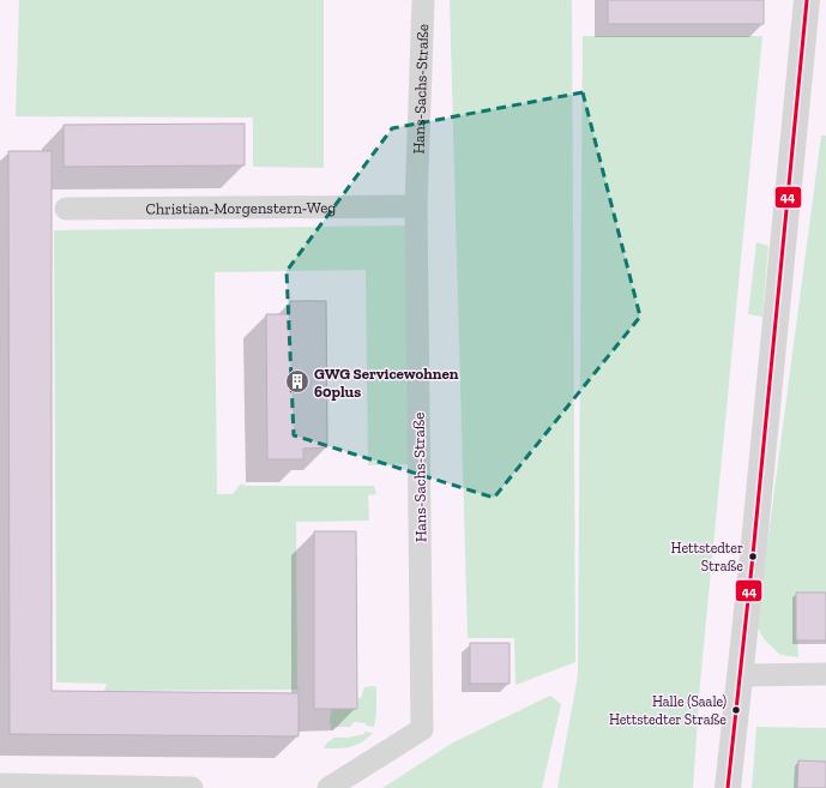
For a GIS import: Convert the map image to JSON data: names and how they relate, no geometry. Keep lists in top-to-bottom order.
{
  "streets": {
    "street": ["Hans-Sachs-Straße", "Christian-Morgenstern-Weg"]
  },
  "crossings": [
    ["Hans-Sachs-Straße", "Christian-Morgenstern-Weg"]
  ],
  "places": {
    "building": ["GWG Servicewohnen 60plus"],
    "other": ["Hettstedter Straße", "Halle (Saale) Hettstedter Straße"]
  },
  "lines": ["transit line 44"]
}
